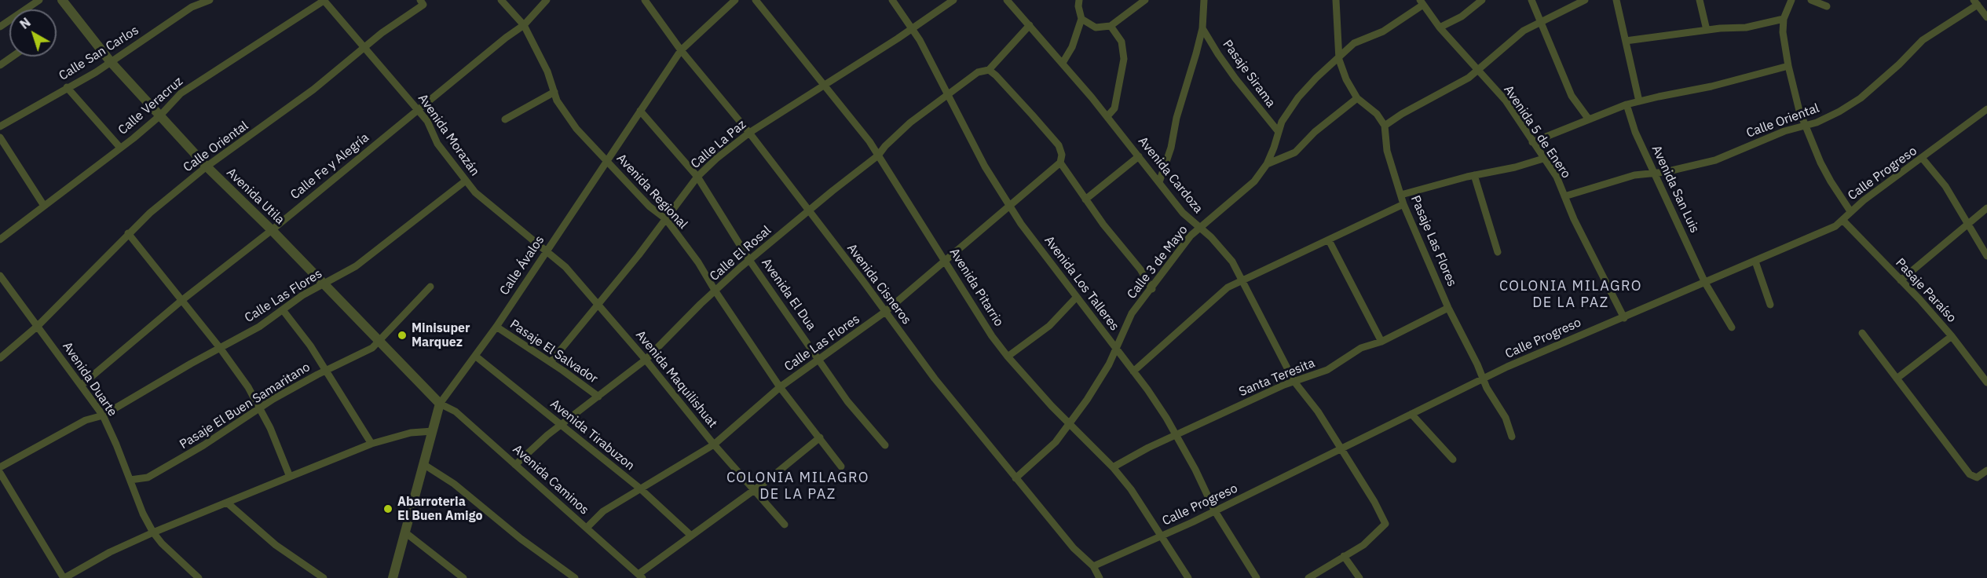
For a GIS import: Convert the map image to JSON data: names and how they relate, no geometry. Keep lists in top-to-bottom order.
{
  "streets": {
    "street": [
      "Calle San Carlos",
      "Pasaje Sirama",
      "Calle Veracruz",
      "Calle Oriental",
      "Avenida 5 de Enero",
      "Avenida Morazán",
      "Calle La Paz",
      "Calle Fe y Alegría",
      "Calle Progreso",
      "Avenida Cardoza",
      "Avenida San Luis",
      "Avenida Regional",
      "Avenida Utila",
      "Pasaje Las Flores",
      "Calle El Rosal",
      "Calle 3 de Mayo",
      "Calle Ávalos",
      "Avenida Los Talleres",
      "Avenida Cisneros",
      "Avenida Pitarrio",
      "Pasaje Paraíso",
      "Avenida El Dua",
      "Calle Las Flores",
      "Pasaje El Salvador",
      "Santa Teresita",
      "Avenida Duarte",
      "Avenida Maquilishuat",
      "Pasaje El Buen Samaritano",
      "Avenida Tirabuzon",
      "Avenida Caminos"
    ]
  },
  "crossings": [
    ["Calle San Carlos", "Avenida Utila"],
    ["Calle Veracruz", "Avenida Morazán"],
    ["Calle Veracruz", "Avenida Utila"],
    ["Calle Oriental", "Avenida 5 de Enero"],
    ["Calle Oriental", "Avenida Morazán"],
    ["Calle Oriental", "Avenida San Luis"],
    ["Calle Oriental", "Avenida Utila"],
    ["Calle Oriental", "Avenida Duarte"],
    ["Avenida 5 de Enero", "Calle Progreso"],
    ["Avenida Morazán", "Calle Fe y Alegría"],
    ["Avenida Morazán", "Calle Ávalos"],
    ["Avenida Morazán", "Calle Las Flores"],
    ["Avenida Morazán", "Avenida Maquilishuat"],
    ["Calle La Paz", "Avenida Regional"],
    ["Calle La Paz", "Avenida Los Talleres"],
    ["Calle La Paz", "Avenida Cisneros"],
    ["Calle La Paz", "Avenida Pitarrio"],
    ["Calle La Paz", "Avenida El Dua"],
    ["Calle La Paz", "Pasaje El Salvador"],
    ["Calle La Paz", "Avenida Maquilishuat"],
    ["Calle Fe y Alegría", "Avenida Regional"],
    ["Calle Fe y Alegría", "Avenida Utila"],
    ["Calle Fe y Alegría", "Avenida Duarte"],
    ["Calle Progreso", "Avenida Cardoza"],
    ["Calle Progreso", "Avenida San Luis"],
    ["Calle Progreso", "Pasaje Las Flores"],
    ["Calle Progreso", "Avenida Los Talleres"],
    ["Calle Progreso", "Avenida Cisneros"],
    ["Calle Progreso", "Avenida Pitarrio"],
    ["Calle Progreso", "Pasaje Paraíso"],
    ["Avenida Cardoza", "Calle 3 de Mayo"],
    ["Avenida Cardoza", "Santa Teresita"],
    ["Avenida Regional", "Calle El Rosal"],
    ["Avenida Regional", "Calle Ávalos"],
    ["Avenida Regional", "Calle Las Flores"],
    ["Avenida Utila", "Calle Ávalos"],
    ["Avenida Utila", "Calle Las Flores"],
    ["Avenida Utila", "Pasaje El Buen Samaritano"],
    ["Avenida Utila", "Avenida Caminos"],
    ["Pasaje Las Flores", "Santa Teresita"],
    ["Calle El Rosal", "Avenida Los Talleres"],
    ["Calle El Rosal", "Avenida Cisneros"],
    ["Calle El Rosal", "Avenida Pitarrio"],
    ["Calle El Rosal", "Avenida El Dua"],
    ["Calle El Rosal", "Pasaje El Salvador"],
    ["Calle El Rosal", "Avenida Maquilishuat"],
    ["Calle El Rosal", "Avenida Tirabuzon"],
    ["Calle El Rosal", "Avenida Caminos"],
    ["Calle 3 de Mayo", "Avenida Los Talleres"],
    ["Calle 3 de Mayo", "Avenida Cisneros"],
    ["Calle 3 de Mayo", "Avenida Pitarrio"],
    ["Calle Ávalos", "Avenida Cisneros"],
    ["Calle Ávalos", "Avenida El Dua"],
    ["Calle Ávalos", "Pasaje El Salvador"],
    ["Calle Ávalos", "Avenida Maquilishuat"],
    ["Calle Ávalos", "Avenida Tirabuzon"],
    ["Calle Ávalos", "Avenida Caminos"],
    ["Avenida Los Talleres", "Calle Las Flores"],
    ["Avenida Los Talleres", "Santa Teresita"],
    ["Avenida Cisneros", "Calle Las Flores"],
    ["Avenida Pitarrio", "Calle Las Flores"],
    ["Avenida Pitarrio", "Santa Teresita"],
    ["Avenida El Dua", "Calle Las Flores"],
    ["Calle Las Flores", "Avenida Duarte"],
    ["Calle Las Flores", "Avenida Maquilishuat"],
    ["Calle Las Flores", "Avenida Tirabuzon"],
    ["Calle Las Flores", "Avenida Caminos"],
    ["Avenida Duarte", "Pasaje El Buen Samaritano"]
  ],
  "districts": ["COLONIA MILAGRO DE LA PAZ", "COLONIA MILAGRO DE LA PAZ"],
  "places": ["Minisuper Marquez", "Abarroteria El Buen Amigo"],
  "north": "top left"
}
